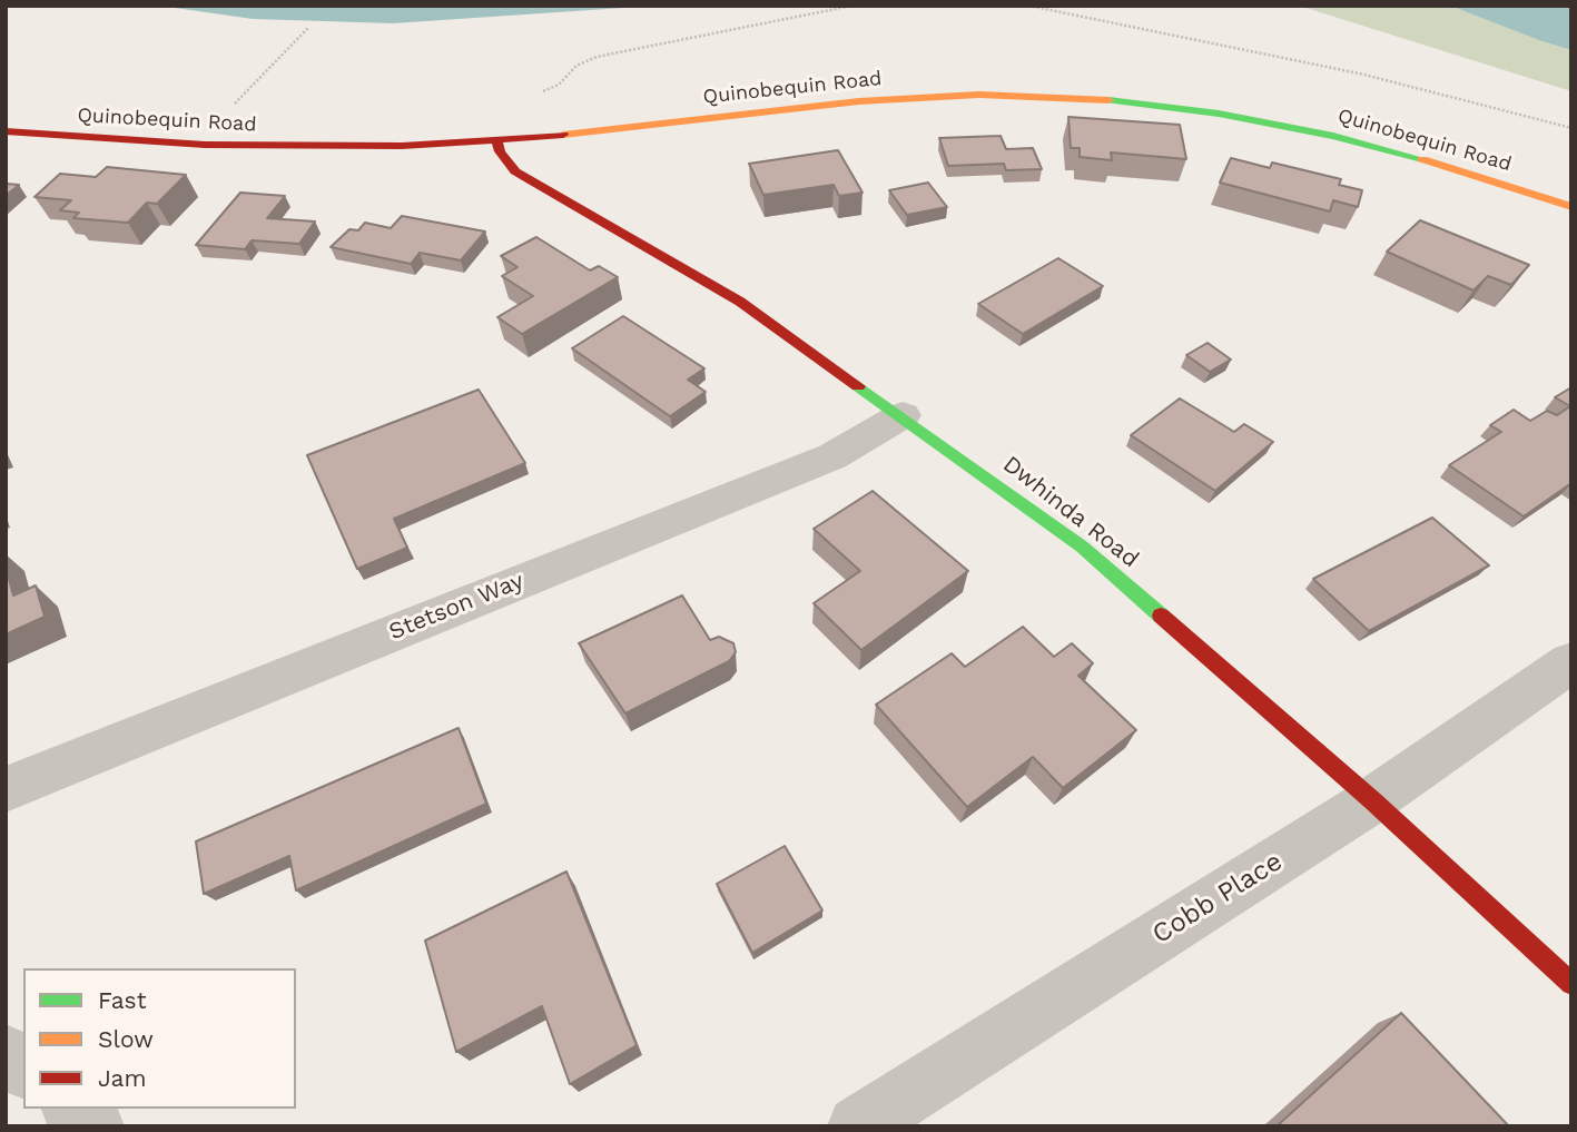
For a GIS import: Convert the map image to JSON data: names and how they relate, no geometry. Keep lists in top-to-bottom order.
{
  "streets": {
    "main road": ["Quinobequin Road", "Dwhinda Road"],
    "street": ["Stetson Way", "Cobb Place"]
  },
  "crossings": [
    ["Quinobequin Road", "Dwhinda Road"],
    ["Dwhinda Road", "Stetson Way"],
    ["Dwhinda Road", "Cobb Place"]
  ],
  "legend": ["Fast", "Slow", "Jam"]
}
